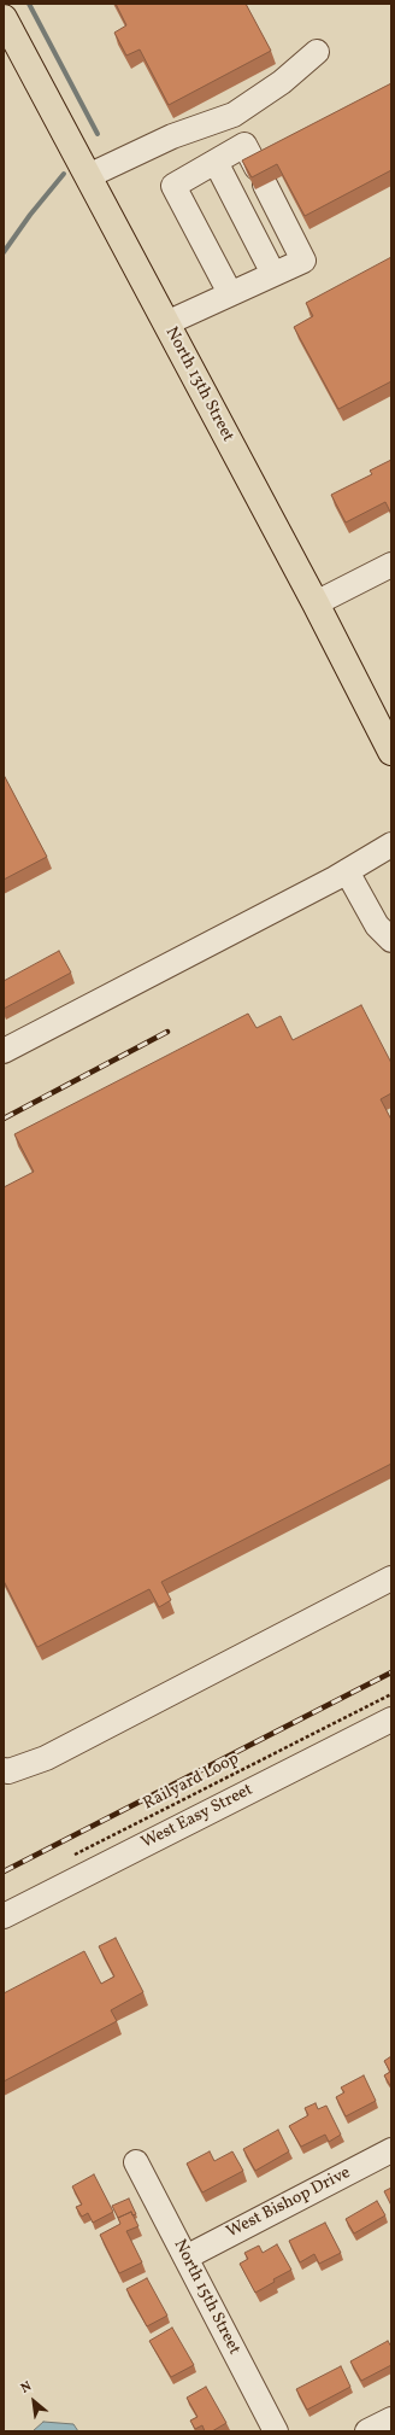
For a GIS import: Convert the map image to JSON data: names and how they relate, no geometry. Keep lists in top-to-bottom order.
{
  "streets": {
    "main road": ["North 13th Street"],
    "street": ["West Easy Street", "West Bishop Drive", "North 15th Street"],
    "path": ["Railyard Loop"]
  },
  "crossings": [
    ["West Bishop Drive", "North 15th Street"]
  ],
  "north": "top left"
}
